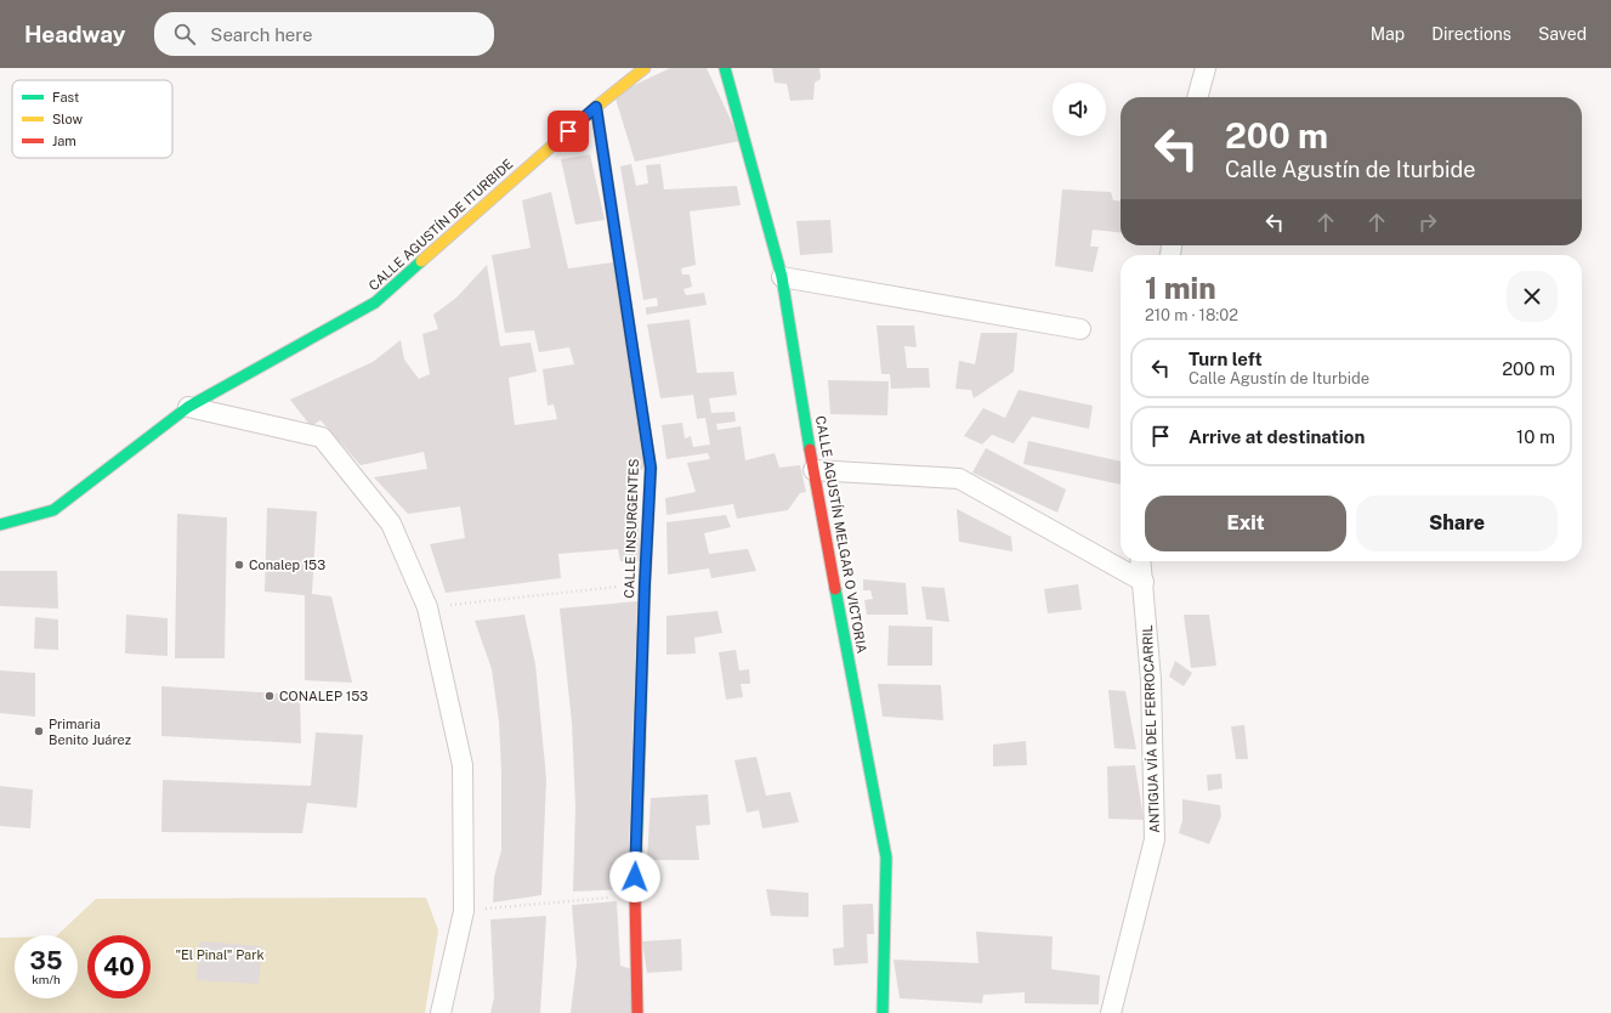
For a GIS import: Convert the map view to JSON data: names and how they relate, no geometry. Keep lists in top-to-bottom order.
{
  "streets": {
    "street": [
      "CALLE AGUSTÍN DE ITURBIDE",
      "CALLE INSURGENTES",
      "CALLE AGUSTÍN MELGAR O VICTORIA",
      "ANTIGUA VÍA DEL FERROCARRIL"
    ]
  },
  "crossings": [
    ["CALLE AGUSTÍN DE ITURBIDE", "CALLE INSURGENTES"]
  ],
  "parks": ["\"El Pinal\" Park"],
  "places": ["Conalep 153", "CONALEP 153", "Primaria Benito Juárez"],
  "legend": ["Fast", "Slow", "Jam"],
  "page": {
    "header": "Headway",
    "search": "Search here",
    "nav": ["Map", "Directions", "Saved"],
    "turn": ["200 m", "Calle Agustín de Iturbide"],
    "heading": ["1 min", "210 m · 18:02"],
    "list": [
      {
        "name": "Turn left",
        "note": "Calle Agustín de Iturbide",
        "value": "200 m"
      },
      {
        "name": "Arrive at destination",
        "value": "10 m"
      }
    ],
    "buttons": ["Exit", "Share"],
    "speed": "35 km/h",
    "limit": "40"
  }
}
